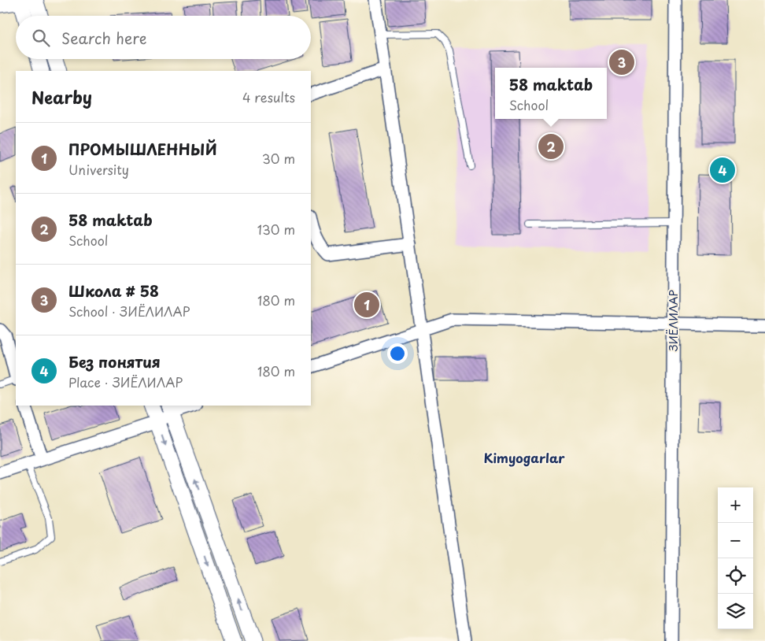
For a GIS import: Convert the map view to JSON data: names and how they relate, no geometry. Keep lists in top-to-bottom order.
{
  "streets": {
    "street": ["ЗИЁЛИЛАР"]
  },
  "districts": ["Kimyogarlar"],
  "page": {
    "search": "Search here",
    "pins": [
      "3",
      "2",
      "4",
      "1"
    ],
    "popup": ["58 maktab", "School"],
    "heading": ["Nearby", "4 results"],
    "list": [
      {
        "mark": "1",
        "name": "ПРОМЫШЛЕННЫЙ",
        "note": "University",
        "value": "30 m"
      },
      {
        "mark": "2",
        "name": "58 maktab",
        "note": "School",
        "value": "130 m"
      },
      {
        "mark": "3",
        "name": "Школа # 58",
        "note": "School · ЗИЁЛИЛАР",
        "value": "180 m"
      },
      {
        "mark": "4",
        "name": "Без понятия",
        "note": "Place · ЗИЁЛИЛАР",
        "value": "180 m"
      }
    ],
    "map_buttons": ["+", "−"]
  }
}
